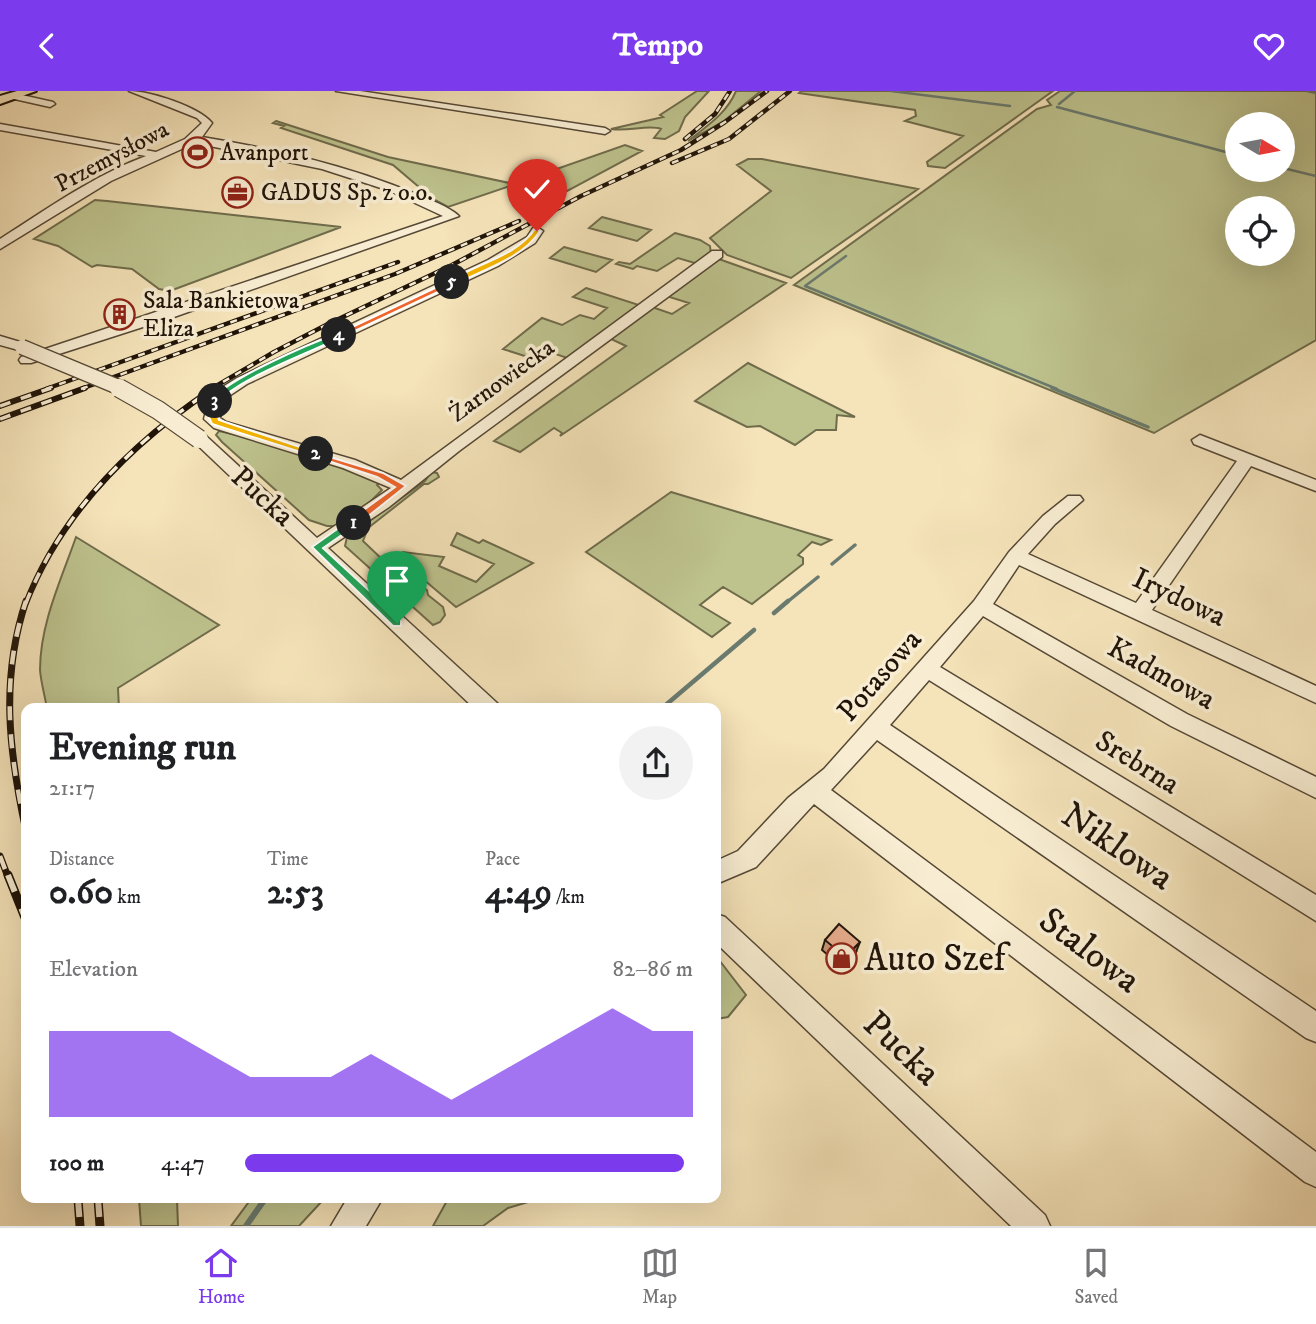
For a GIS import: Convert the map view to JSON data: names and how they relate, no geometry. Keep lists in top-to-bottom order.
{
  "streets": {
    "street": [
      "Przemysłowa",
      "Żarnowiecka",
      "Pucka",
      "Irydowa",
      "Kadmowa",
      "Potasowa",
      "Srebrna",
      "Niklowa",
      "Stalowa"
    ]
  },
  "crossings": [
    ["Żarnowiecka", "Pucka"],
    ["Irydowa", "Potasowa"],
    ["Kadmowa", "Potasowa"],
    ["Potasowa", "Srebrna"],
    ["Potasowa", "Niklowa"],
    ["Potasowa", "Stalowa"]
  ],
  "places": {
    "sports": ["Avanport"],
    "office": ["GADUS Sp. z o.o."],
    "building": ["Sala Bankietowa Eliza"],
    "shop": ["Auto Szef"]
  },
  "north": "right",
  "page": {
    "header": "Tempo",
    "pins": [
      "5",
      "4",
      "3",
      "2",
      "1"
    ],
    "heading": ["Evening run", "21:17"],
    "stats": [
      ["Distance", "0.60 km"],
      ["Time", "2:53"],
      ["Pace", "4:49 /km"]
    ],
    "chart": ["Elevation", "82–86 m"],
    "list": [
      {
        "name": "100 m",
        "note": "4:47"
      }
    ],
    "tabs": ["Home", "Map", "Saved"]
  }
}
